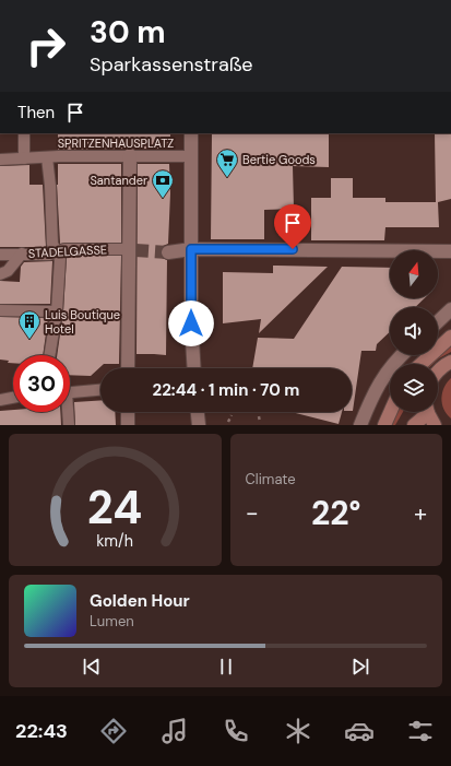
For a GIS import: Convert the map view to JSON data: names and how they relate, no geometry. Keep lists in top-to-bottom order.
{
  "streets": {
    "street": ["SPRITZENHAUSPLATZ", "STADELGASSE"]
  },
  "places": {
    "supermarket": ["Bertie Goods"],
    "bank": ["Santander"],
    "building": ["Luis Boutique Hotel"]
  },
  "north": "top",
  "page": {
    "turn": ["30 m", "Sparkassenstraße"],
    "then": "Then",
    "limit": "30",
    "trip": "22:44 · 1 min · 70 m",
    "tile": "Climate",
    "heat": ["−", "22°", "+"],
    "song": ["Golden Hour", "Lumen"],
    "tabs": "22:43",
    "gauge": ["24", "km/h"]
  }
}
